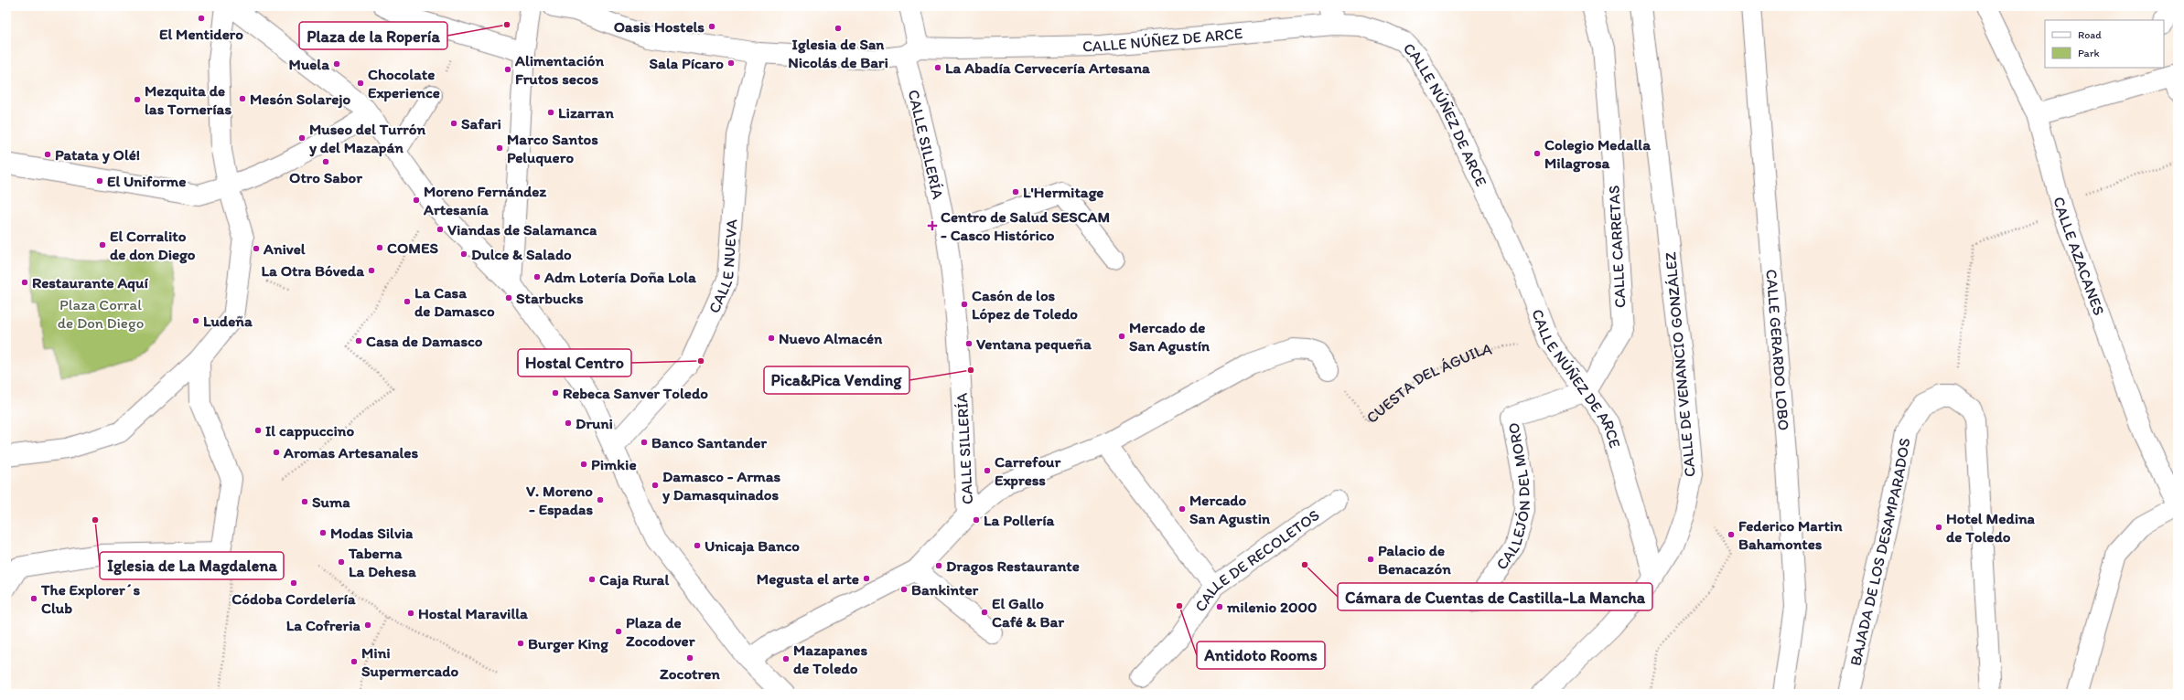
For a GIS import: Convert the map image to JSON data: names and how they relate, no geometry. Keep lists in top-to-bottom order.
{
  "streets": {
    "street": [
      "CALLE NÚÑEZ DE ARCE",
      "CALLE SILLERÍA",
      "CALLE CARRETAS",
      "CALLE AZACANES",
      "CALLE NUEVA",
      "CALLE GERARDO LOBO",
      "CALLE DE VENANCIO GONZÁLEZ",
      "CALLEJÓN DEL MORO",
      "BAJADA DE LOS DESAMPARADOS",
      "CALLE DE RECOLETOS"
    ],
    "path": ["CUESTA DEL ÁGUILA"]
  },
  "crossings": [
    ["CALLE NÚÑEZ DE ARCE", "CALLE SILLERÍA"],
    ["CALLE NÚÑEZ DE ARCE", "CALLE CARRETAS"],
    ["CALLE NÚÑEZ DE ARCE", "CALLE NUEVA"],
    ["CALLE NÚÑEZ DE ARCE", "CALLE DE VENANCIO GONZÁLEZ"],
    ["CALLE NÚÑEZ DE ARCE", "CUESTA DEL ÁGUILA"],
    ["CALLE NÚÑEZ DE ARCE", "CALLEJÓN DEL MORO"],
    ["CALLE CARRETAS", "CALLEJÓN DEL MORO"]
  ],
  "parks": ["Plaza Corral de Don Diego"],
  "places": {
    "other": [
      "El Mentidero",
      "Plaza de la Ropería",
      "Oasis Hostels",
      "Iglesia de San Nicolás de Bari",
      "Sala Pícaro",
      "Muela",
      "La Abadía Cervecería Artesana",
      "Alimentación Frutos secos",
      "Chocolate Experience",
      "Mesón Solarejo",
      "Mezquita de las Tornerías",
      "Lizarran",
      "Safari",
      "Museo del Turrón y del Mazapán",
      "Marco Santos Peluquero",
      "Colegio Medalla Milagrosa",
      "Patata y Olé!",
      "Otro Sabor",
      "El Uniforme",
      "L'Hermitage",
      "Moreno Fernández Artesanía",
      "Viandas de Salamanca",
      "El Corralito de don Diego",
      "COMES",
      "Anivel",
      "Dulce & Salado",
      "La Otra Bóveda",
      "Adm Lotería Doña Lola",
      "Restaurante Aquí",
      "Starbucks",
      "La Casa de Damasco",
      "Casón de los López de Toledo",
      "Ludeña",
      "Mercado de San Agustín",
      "Nuevo Almacén",
      "Casa de Damasco",
      "Ventana pequeña",
      "Hostal Centro",
      "Pica&Pica Vending",
      "Rebeca Sanver Toledo",
      "Druni",
      "Il cappuccino",
      "Banco Santander",
      "Aromas Artesanales",
      "Pimkie",
      "Carrefour Express",
      "Damasco - Armas y Damasquinados",
      "V. Moreno - Espadas",
      "Suma",
      "Mercado San Agustin",
      "Iglesia de La Magdalena",
      "La Pollería",
      "Hotel Medina de Toledo",
      "Modas Silvia",
      "Federico Martin Bahamontes",
      "Unicaja Banco",
      "Palacio de Benacazón",
      "Taberna La Dehesa",
      "Cámara de Cuentas de Castilla-La Mancha",
      "Dragos Restaurante",
      "Megusta el arte",
      "Caja Rural",
      "Códoba Cordelería",
      "Bankinter",
      "The Explorer´s Club",
      "Antidoto Rooms",
      "milenio 2000",
      "El Gallo Café & Bar",
      "Hostal Maravilla",
      "La Cofreria",
      "Plaza de Zocodover",
      "Burger King",
      "Zocotren",
      "Mazapanes de Toledo",
      "Mini Supermercado"
    ],
    "health": ["Centro de Salud SESCAM - Casco Histórico"]
  },
  "legend": ["Road", "Park"]
}
